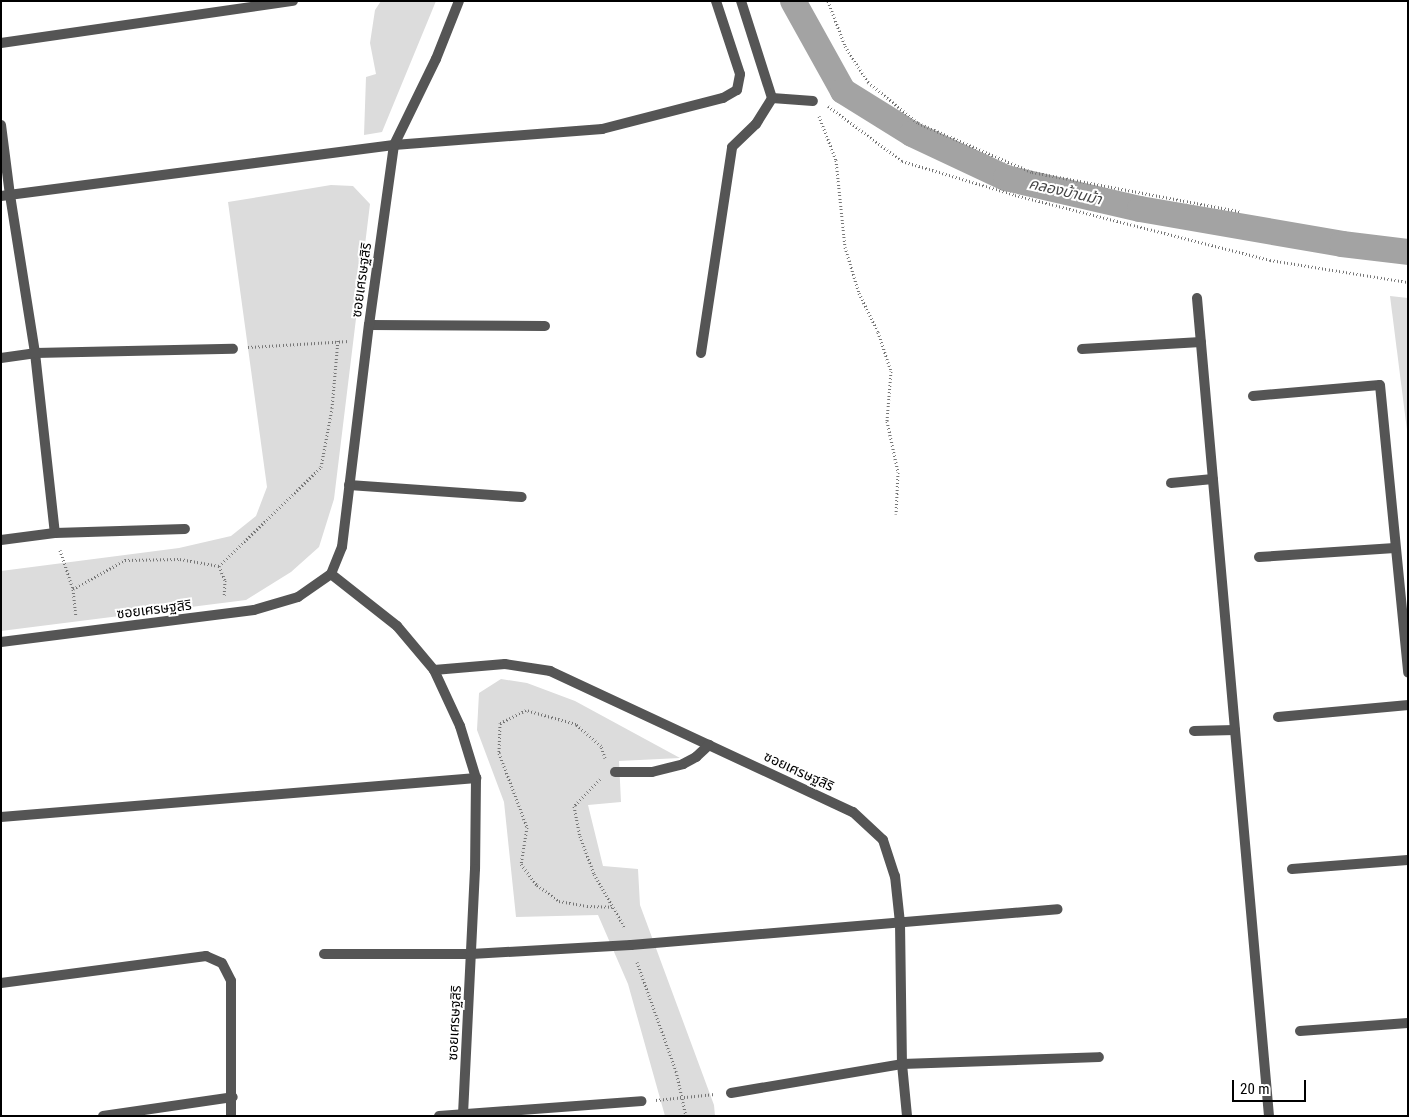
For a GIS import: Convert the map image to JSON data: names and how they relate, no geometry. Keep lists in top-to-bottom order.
{
  "streets": {
    "street": ["ซอยเศรษฐสิริ"]
  },
  "water": ["คลองบ้านม้า"],
  "scale_bar": "20 m"
}
